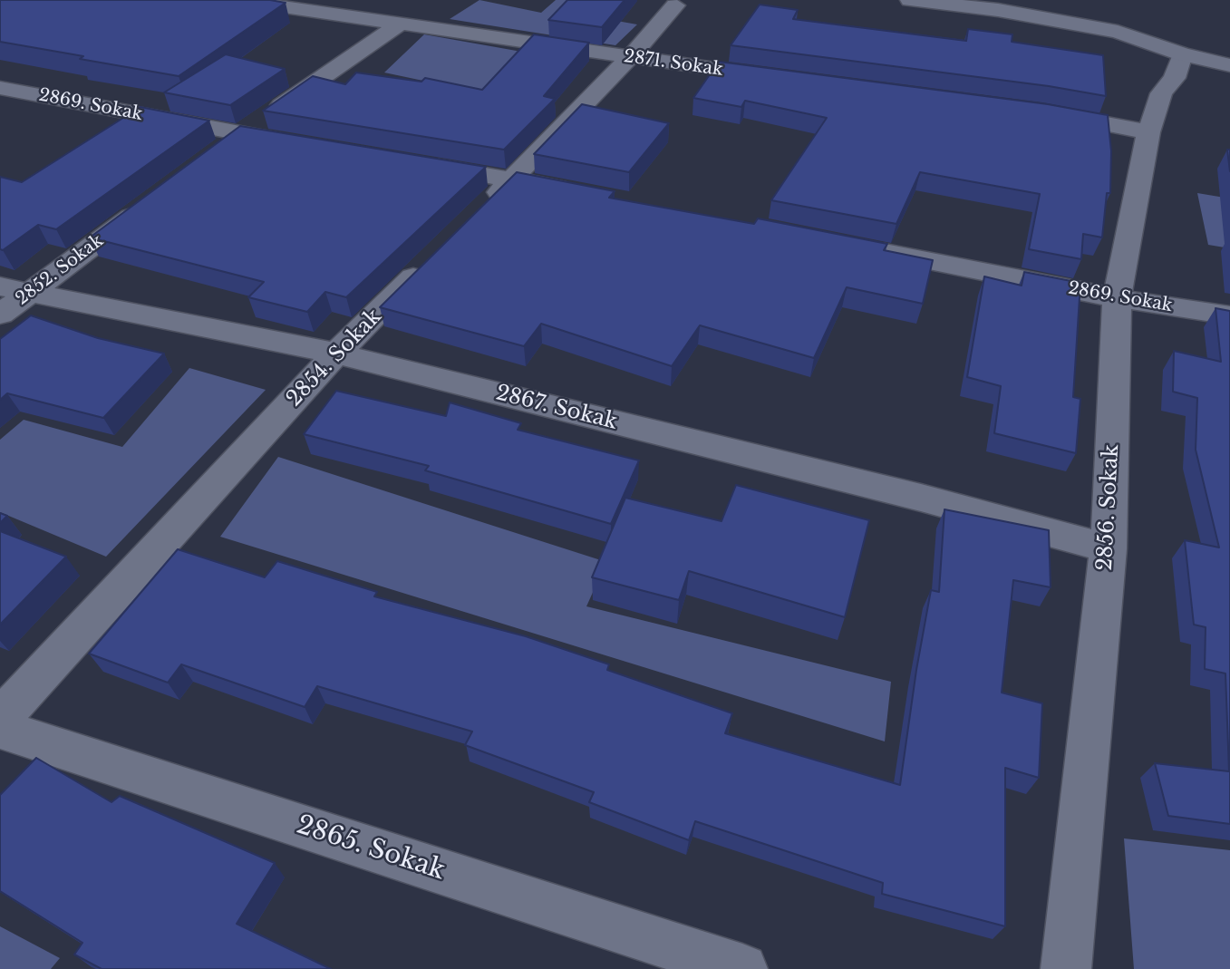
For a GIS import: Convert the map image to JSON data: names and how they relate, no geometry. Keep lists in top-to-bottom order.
{
  "streets": {
    "street": [
      "2871. Sokak",
      "2869. Sokak",
      "2852. Sokak",
      "2854. Sokak",
      "2867. Sokak",
      "2856. Sokak",
      "2865. Sokak"
    ]
  },
  "crossings": [
    ["2869. Sokak", "2856. Sokak"],
    ["2852. Sokak", "2867. Sokak"],
    ["2854. Sokak", "2867. Sokak"],
    ["2867. Sokak", "2856. Sokak"]
  ]
}
